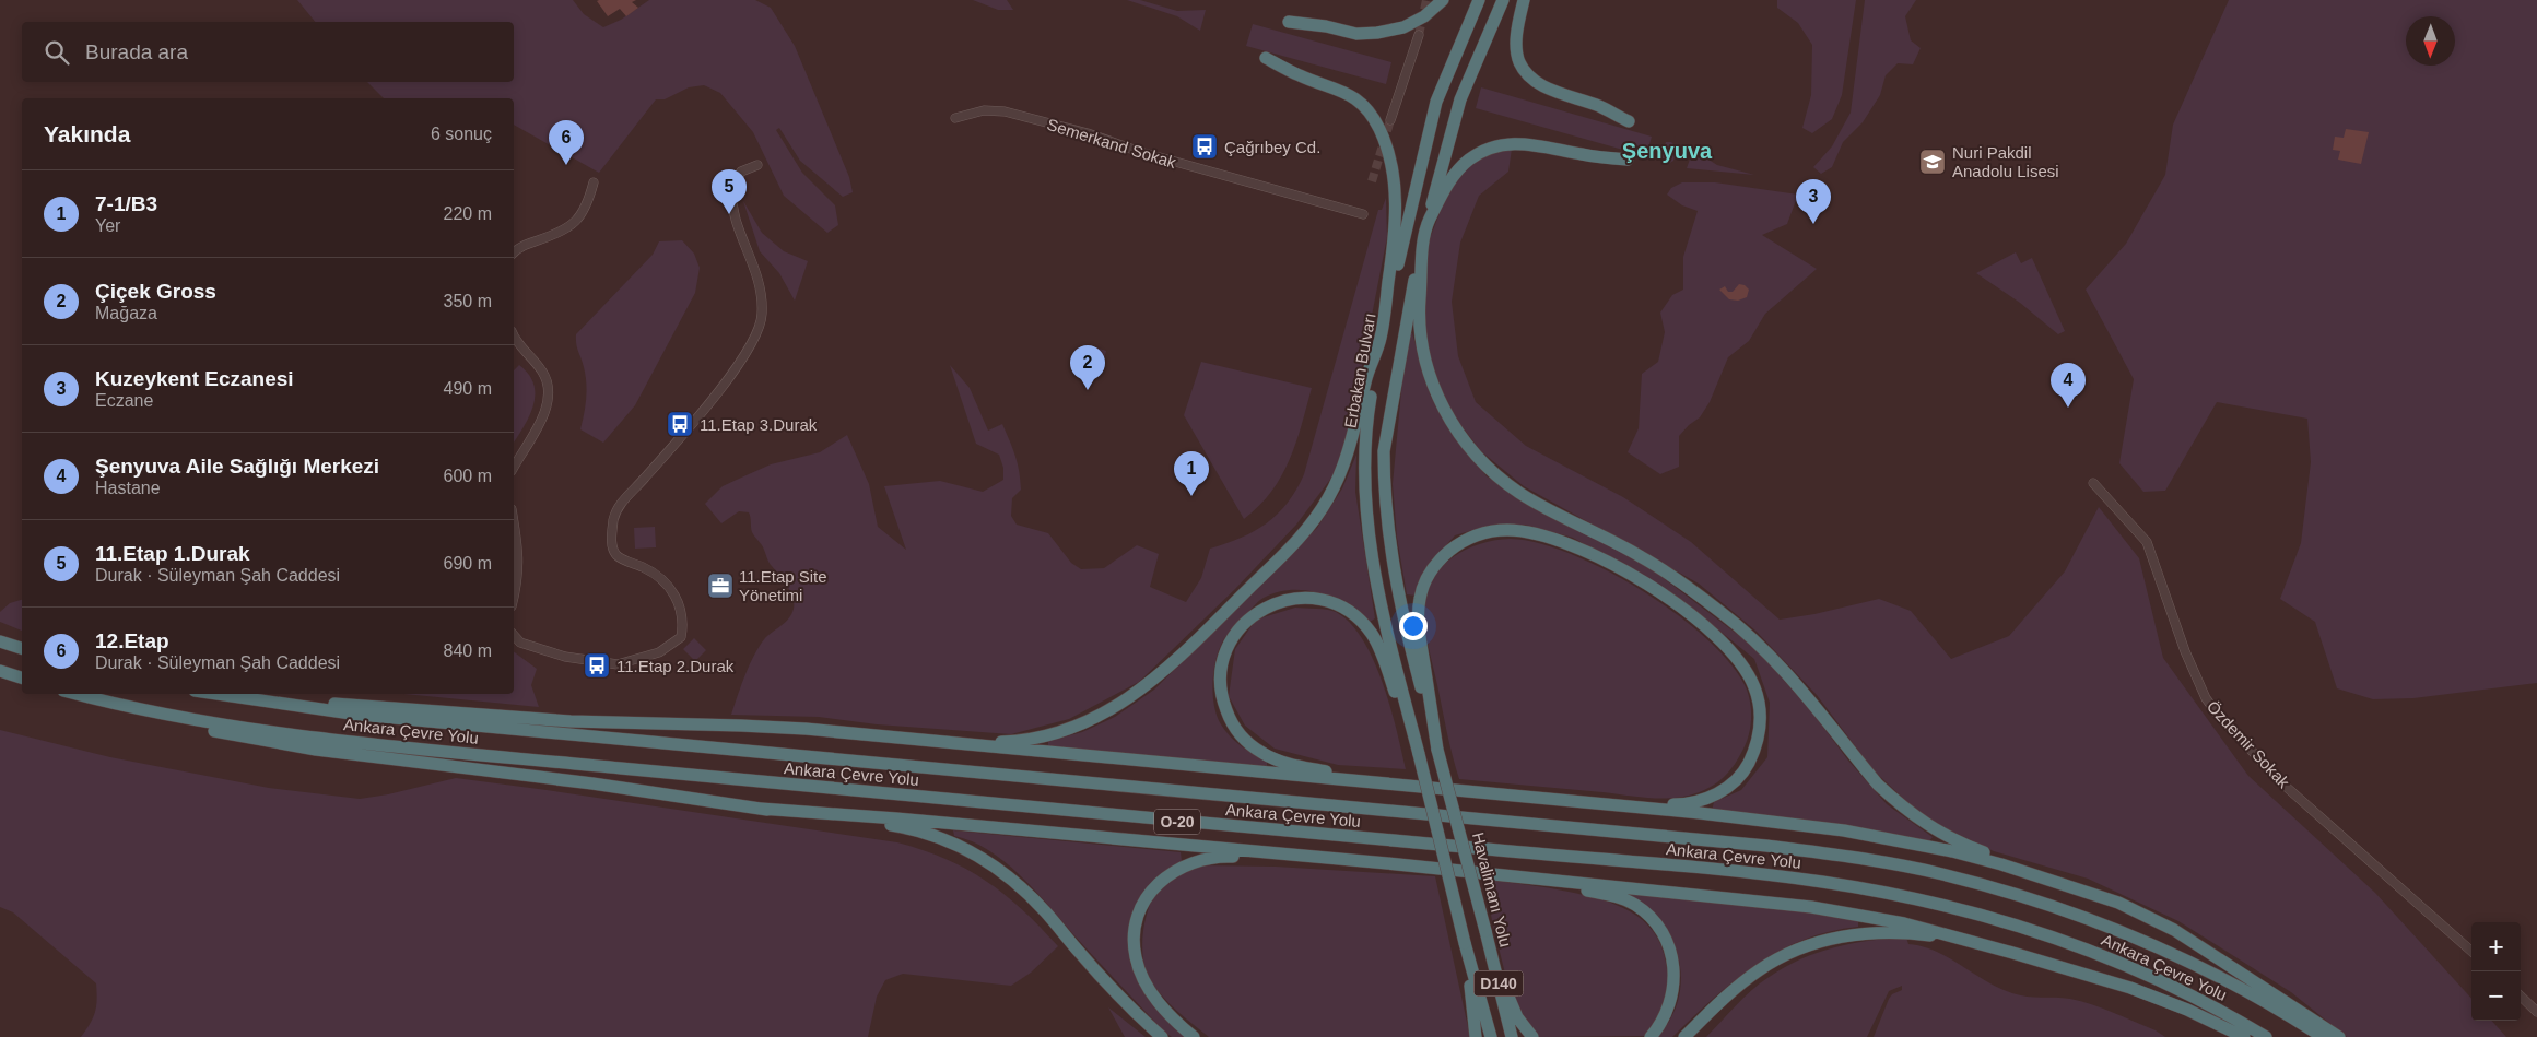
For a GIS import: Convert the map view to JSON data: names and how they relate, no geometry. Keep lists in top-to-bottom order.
{
  "streets": {
    "highway": [
      "Erbakan Bulvarı",
      "Ankara Çevre Yolu",
      "O-20",
      "Havalimanı Yolu",
      "D140"
    ],
    "street": ["Semerkand Sokak", "Özdemir Sokak"]
  },
  "districts": ["Şenyuva"],
  "places": {
    "bus stop": ["Çağrıbey Cd.", "11.Etap 3.Durak", "11.Etap 2.Durak"],
    "school or university": ["Nuri Pakdil Anadolu Lisesi"],
    "office": ["11.Etap Site Yönetimi"]
  },
  "north": "bottom",
  "page": {
    "search": "Burada ara",
    "heading": ["Yakında", "6 sonuç"],
    "pins": [
      "6",
      "5",
      "3",
      "2",
      "4",
      "1"
    ],
    "list": [
      {
        "mark": "1",
        "name": "7-1/B3",
        "note": "Yer",
        "value": "220 m"
      },
      {
        "mark": "2",
        "name": "Çiçek Gross",
        "note": "Mağaza",
        "value": "350 m"
      },
      {
        "mark": "3",
        "name": "Kuzeykent Eczanesi",
        "note": "Eczane",
        "value": "490 m"
      },
      {
        "mark": "4",
        "name": "Şenyuva Aile Sağlığı Merkezi",
        "note": "Hastane",
        "value": "600 m"
      },
      {
        "mark": "5",
        "name": "11.Etap 1.Durak",
        "note": "Durak · Süleyman Şah Caddesi",
        "value": "690 m"
      },
      {
        "mark": "6",
        "name": "12.Etap",
        "note": "Durak · Süleyman Şah Caddesi",
        "value": "840 m"
      }
    ],
    "map_buttons": ["+", "−"]
  }
}
